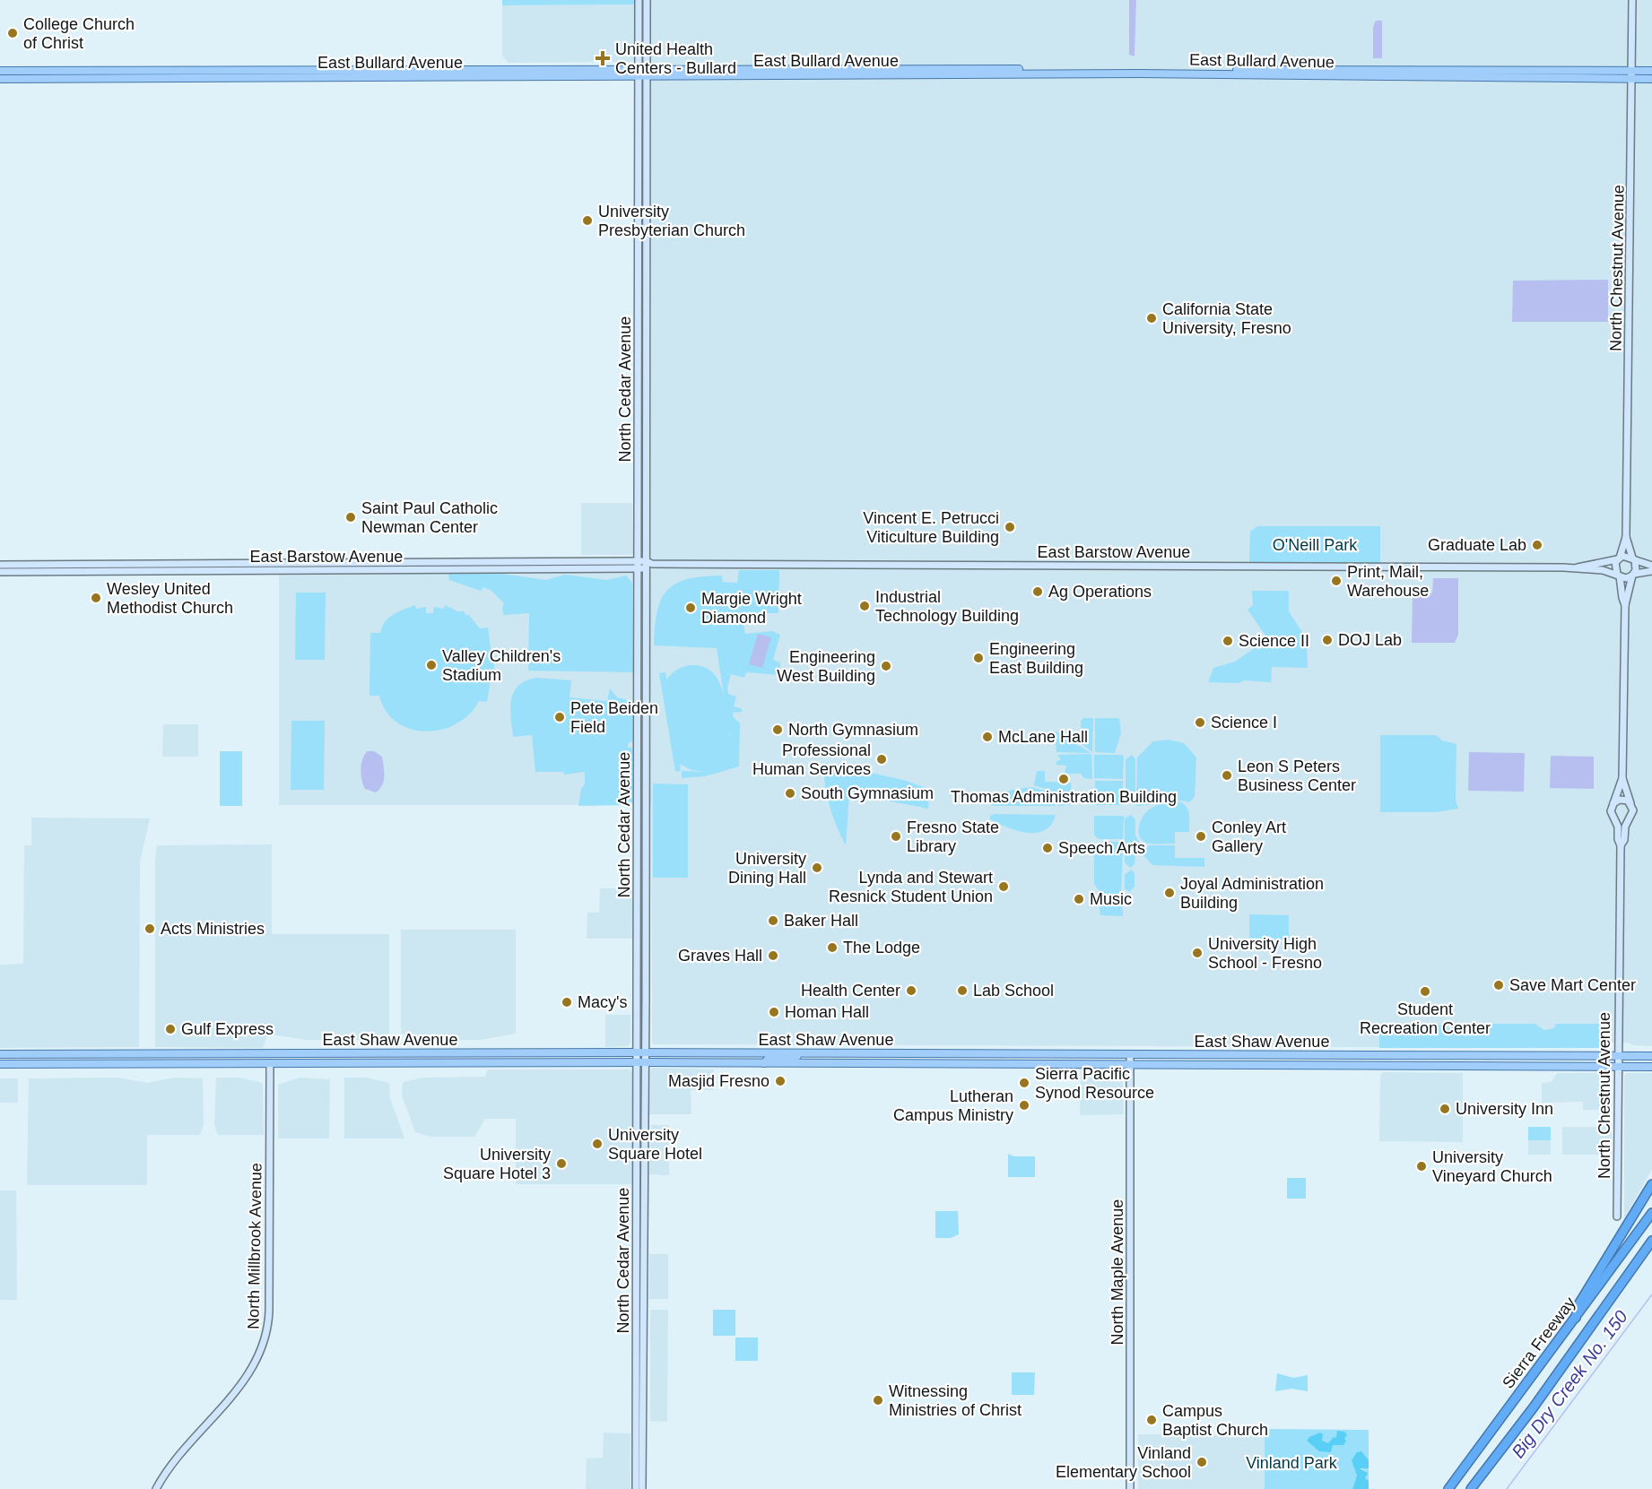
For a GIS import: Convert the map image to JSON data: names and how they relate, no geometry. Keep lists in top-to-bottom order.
{
  "streets": {
    "highway": ["Sierra Freeway"],
    "main road": [
      "East Bullard Avenue",
      "North Chestnut Avenue",
      "North Cedar Avenue",
      "East Barstow Avenue",
      "East Shaw Avenue",
      "North Millbrook Avenue",
      "North Maple Avenue"
    ]
  },
  "crossings": [
    ["East Bullard Avenue", "North Chestnut Avenue"],
    ["East Bullard Avenue", "North Cedar Avenue"],
    ["North Chestnut Avenue", "East Barstow Avenue"],
    ["North Chestnut Avenue", "East Shaw Avenue"],
    ["North Cedar Avenue", "East Barstow Avenue"],
    ["North Cedar Avenue", "East Shaw Avenue"],
    ["East Shaw Avenue", "North Millbrook Avenue"],
    ["East Shaw Avenue", "North Maple Avenue"]
  ],
  "water": ["Big Dry Creek No. 150"],
  "parks": ["O'Neill Park", "Vinland Park"],
  "places": {
    "other": [
      "College Church of Christ",
      "University Presbyterian Church",
      "California State University, Fresno",
      "Saint Paul Catholic Newman Center",
      "Vincent E. Petrucci Viticulture Building",
      "Graduate Lab",
      "Print, Mail, Warehouse",
      "Ag Operations",
      "Wesley United Methodist Church",
      "Industrial Technology Building",
      "Margie Wright Diamond",
      "DOJ Lab",
      "Science II",
      "Engineering East Building",
      "Valley Children's Stadium",
      "Engineering West Building",
      "Pete Beiden Field",
      "Science I",
      "North Gymnasium",
      "McLane Hall",
      "Professional Human Services",
      "Leon S Peters Business Center",
      "Thomas Administration Building",
      "South Gymnasium",
      "Fresno State Library",
      "Conley Art Gallery",
      "Speech Arts",
      "University Dining Hall",
      "Lynda and Stewart Resnick Student Union",
      "Joyal Administration Building",
      "Music",
      "Baker Hall",
      "Acts Ministries",
      "The Lodge",
      "University High School - Fresno",
      "Graves Hall",
      "Save Mart Center",
      "Health Center",
      "Lab School",
      "Student Recreation Center",
      "Macy's",
      "Homan Hall",
      "Gulf Express",
      "Masjid Fresno",
      "Sierra Pacific Synod Resource",
      "Lutheran Campus Ministry",
      "University Inn",
      "University Square Hotel",
      "University Square Hotel 3",
      "University Vineyard Church",
      "Witnessing Ministries of Christ",
      "Campus Baptist Church",
      "Vinland Elementary School"
    ],
    "health": ["United Health Centers - Bullard"]
  }
}
